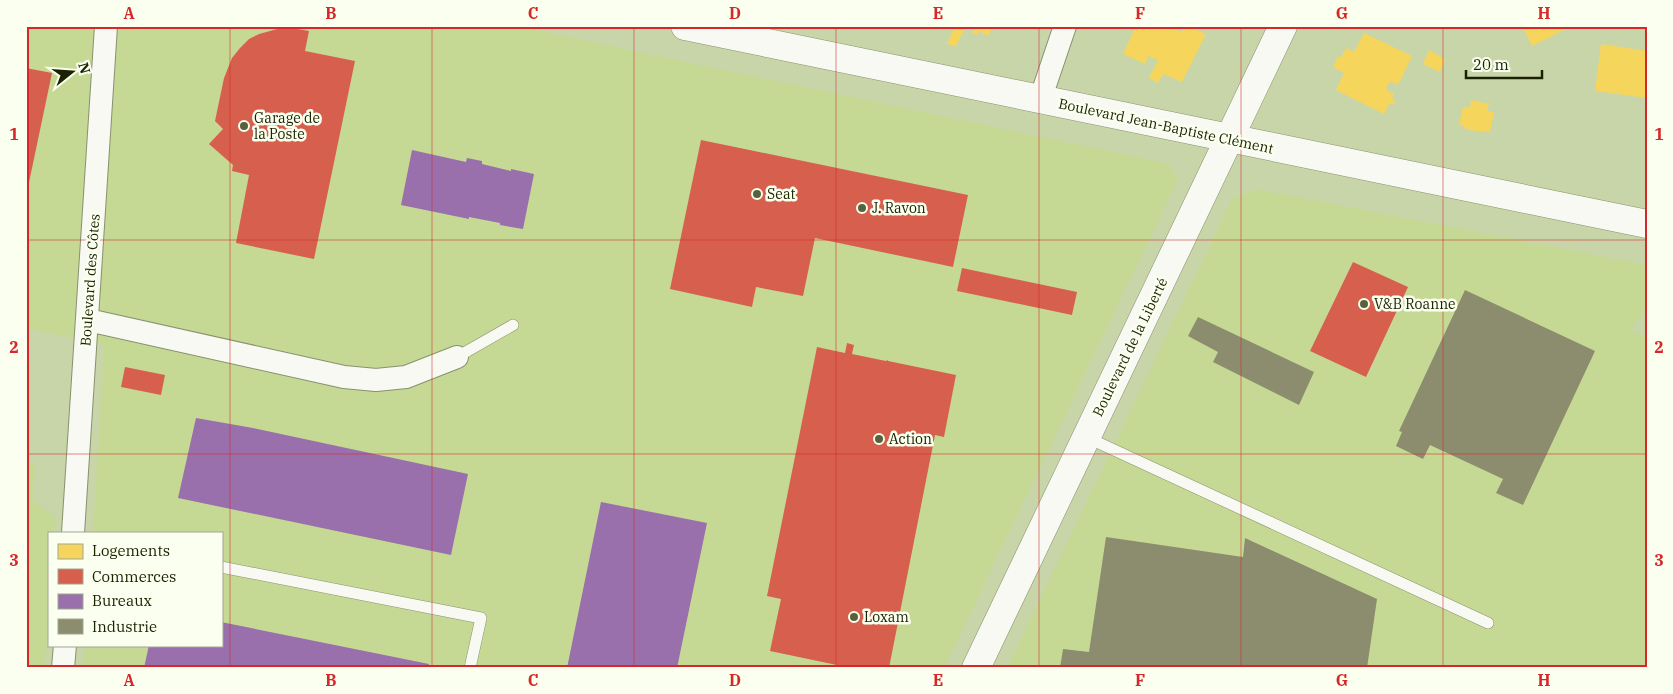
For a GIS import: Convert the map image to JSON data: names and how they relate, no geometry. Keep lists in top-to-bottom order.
{
  "streets": {
    "main road": ["Boulevard Jean-Baptiste Clément", "Boulevard de la Liberté"],
    "street": ["Boulevard des Côtes"]
  },
  "crossings": [
    ["Boulevard Jean-Baptiste Clément", "Boulevard de la Liberté"]
  ],
  "places": [
    "Garage de la Poste",
    "Seat",
    "J. Ravon",
    "V&B Roanne",
    "Action",
    "Loxam"
  ],
  "legend": [
    "Logements",
    "Commerces",
    "Bureaux",
    "Industrie"
  ],
  "scale_bar": "20 m",
  "north": "right",
  "grid": {
    "columns": [
      "A",
      "B",
      "C",
      "D",
      "E",
      "F",
      "G",
      "H"
    ],
    "rows": ["1", "2", "3"]
  }
}
